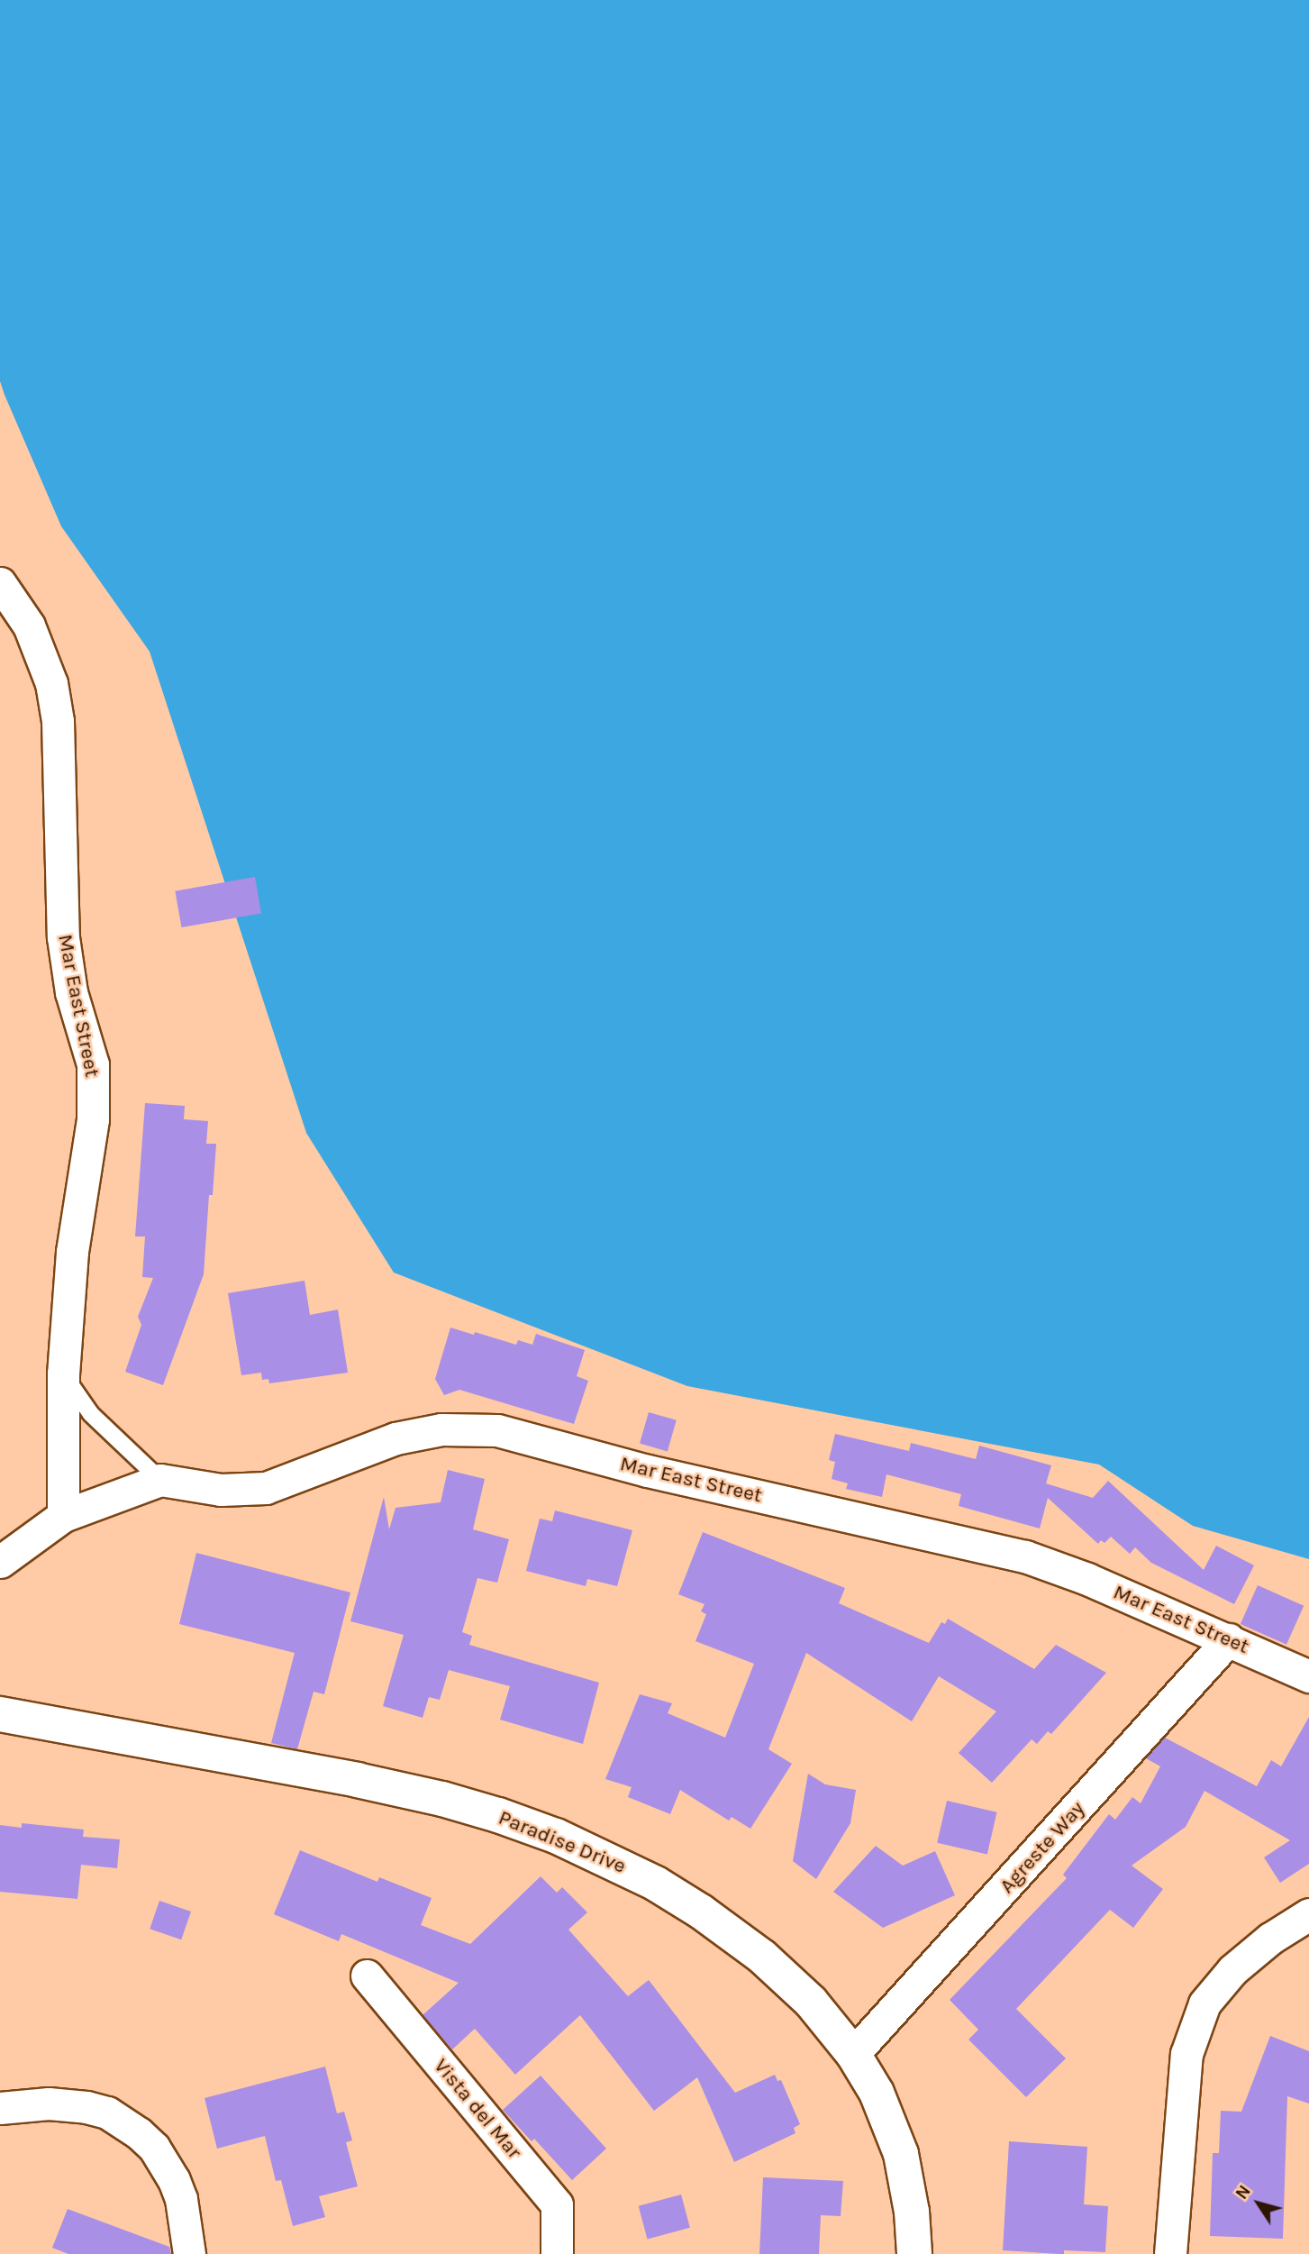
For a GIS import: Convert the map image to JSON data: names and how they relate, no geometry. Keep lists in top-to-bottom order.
{
  "streets": {
    "street": [
      "Mar East Street",
      "Paradise Drive",
      "Agreste Way",
      "Vista del Mar"
    ]
  },
  "crossings": [
    ["Mar East Street", "Agreste Way"],
    ["Paradise Drive", "Agreste Way"]
  ],
  "north": "top left"
}
